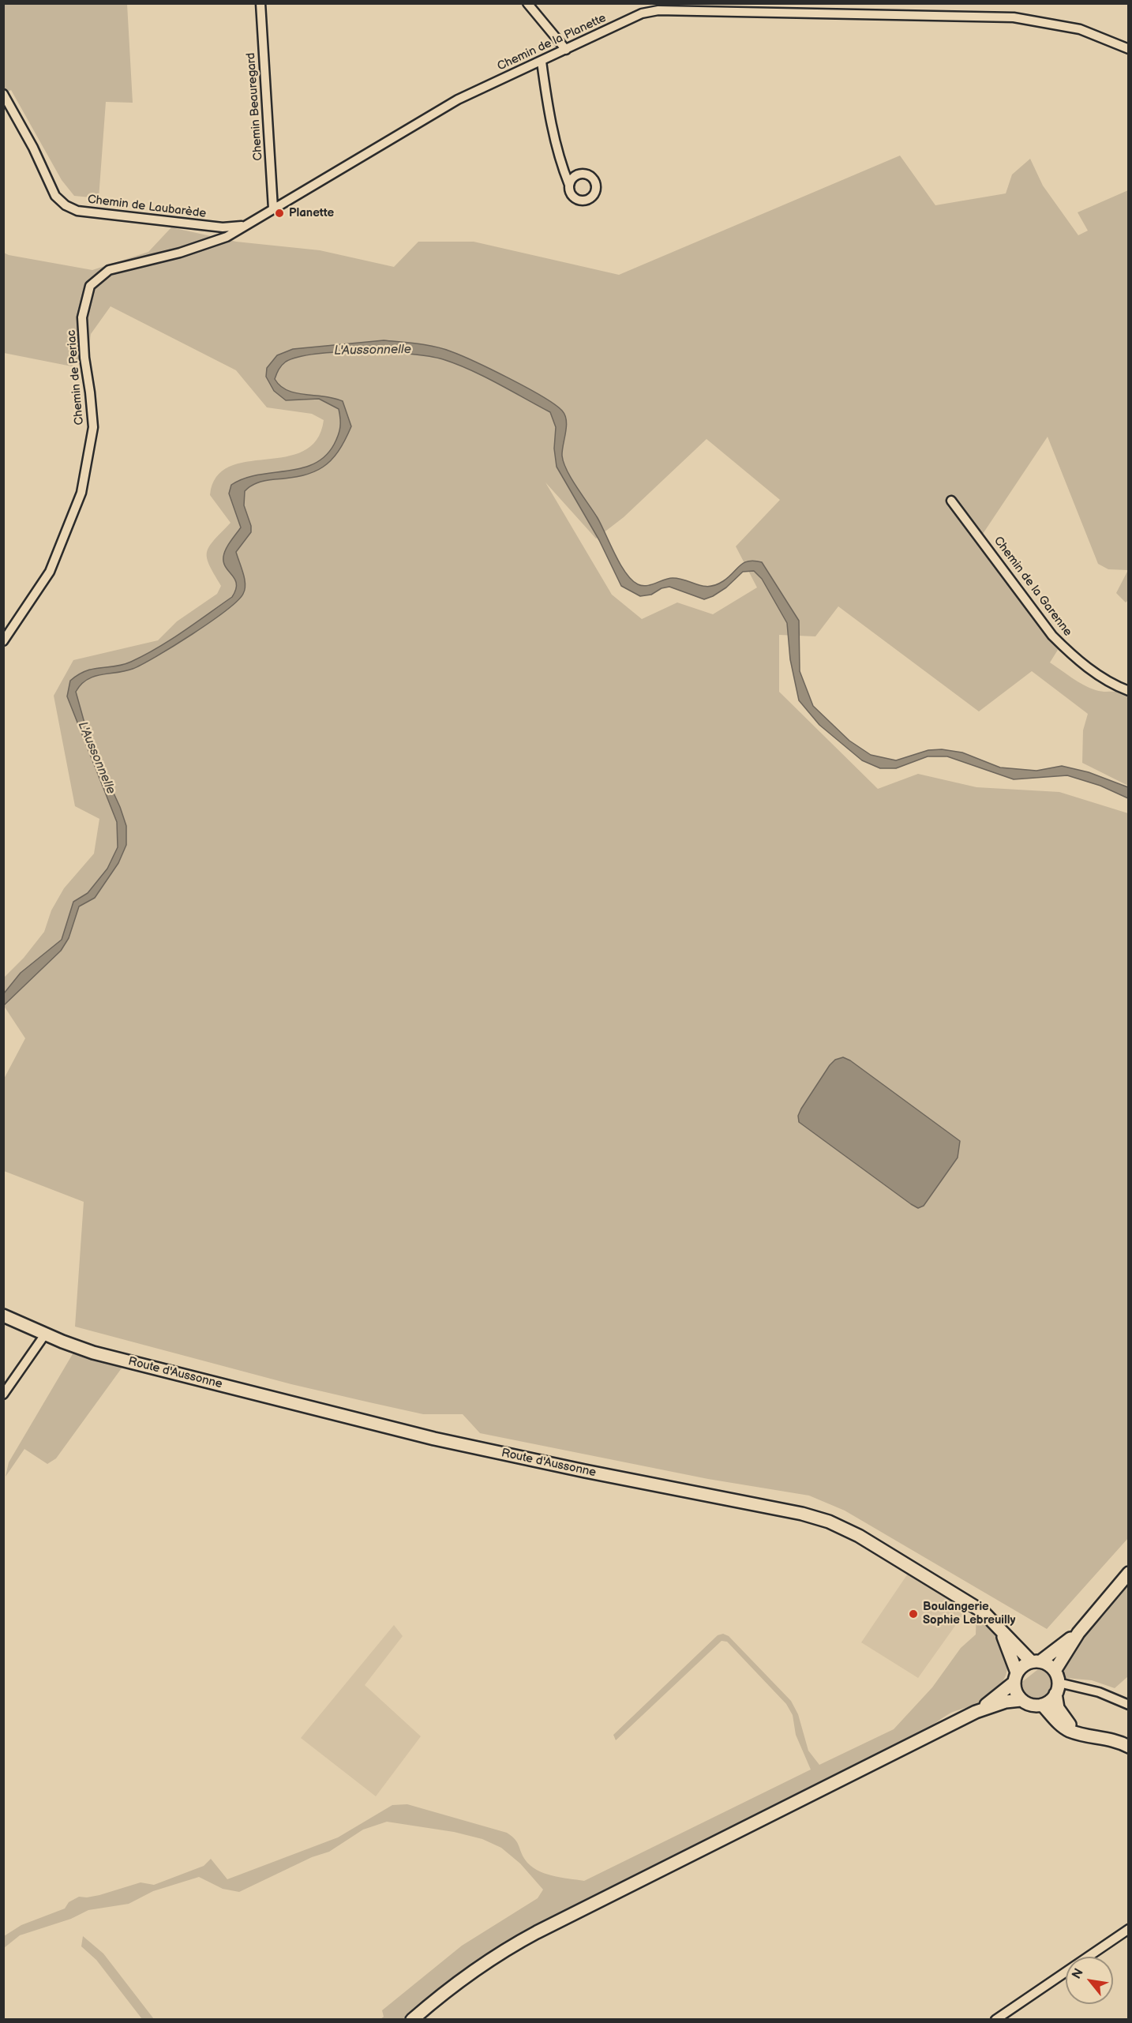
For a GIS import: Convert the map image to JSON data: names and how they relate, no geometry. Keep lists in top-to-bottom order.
{
  "streets": {
    "main road": ["Route d'Aussonne"],
    "street": [
      "Chemin de la Planette",
      "Chemin Beauregard",
      "Chemin de Laubarède",
      "Chemin de Periac",
      "Chemin de la Garenne"
    ]
  },
  "crossings": [
    ["Chemin de la Planette", "Chemin Beauregard"],
    ["Chemin de la Planette", "Chemin de Laubarède"],
    ["Chemin de la Planette", "Chemin de Periac"],
    ["Chemin de Laubarède", "Chemin de Periac"]
  ],
  "water": ["L'Aussonnelle"],
  "places": ["Planette", "Boulangerie Sophie Lebreuilly"],
  "north": "top left"
}
